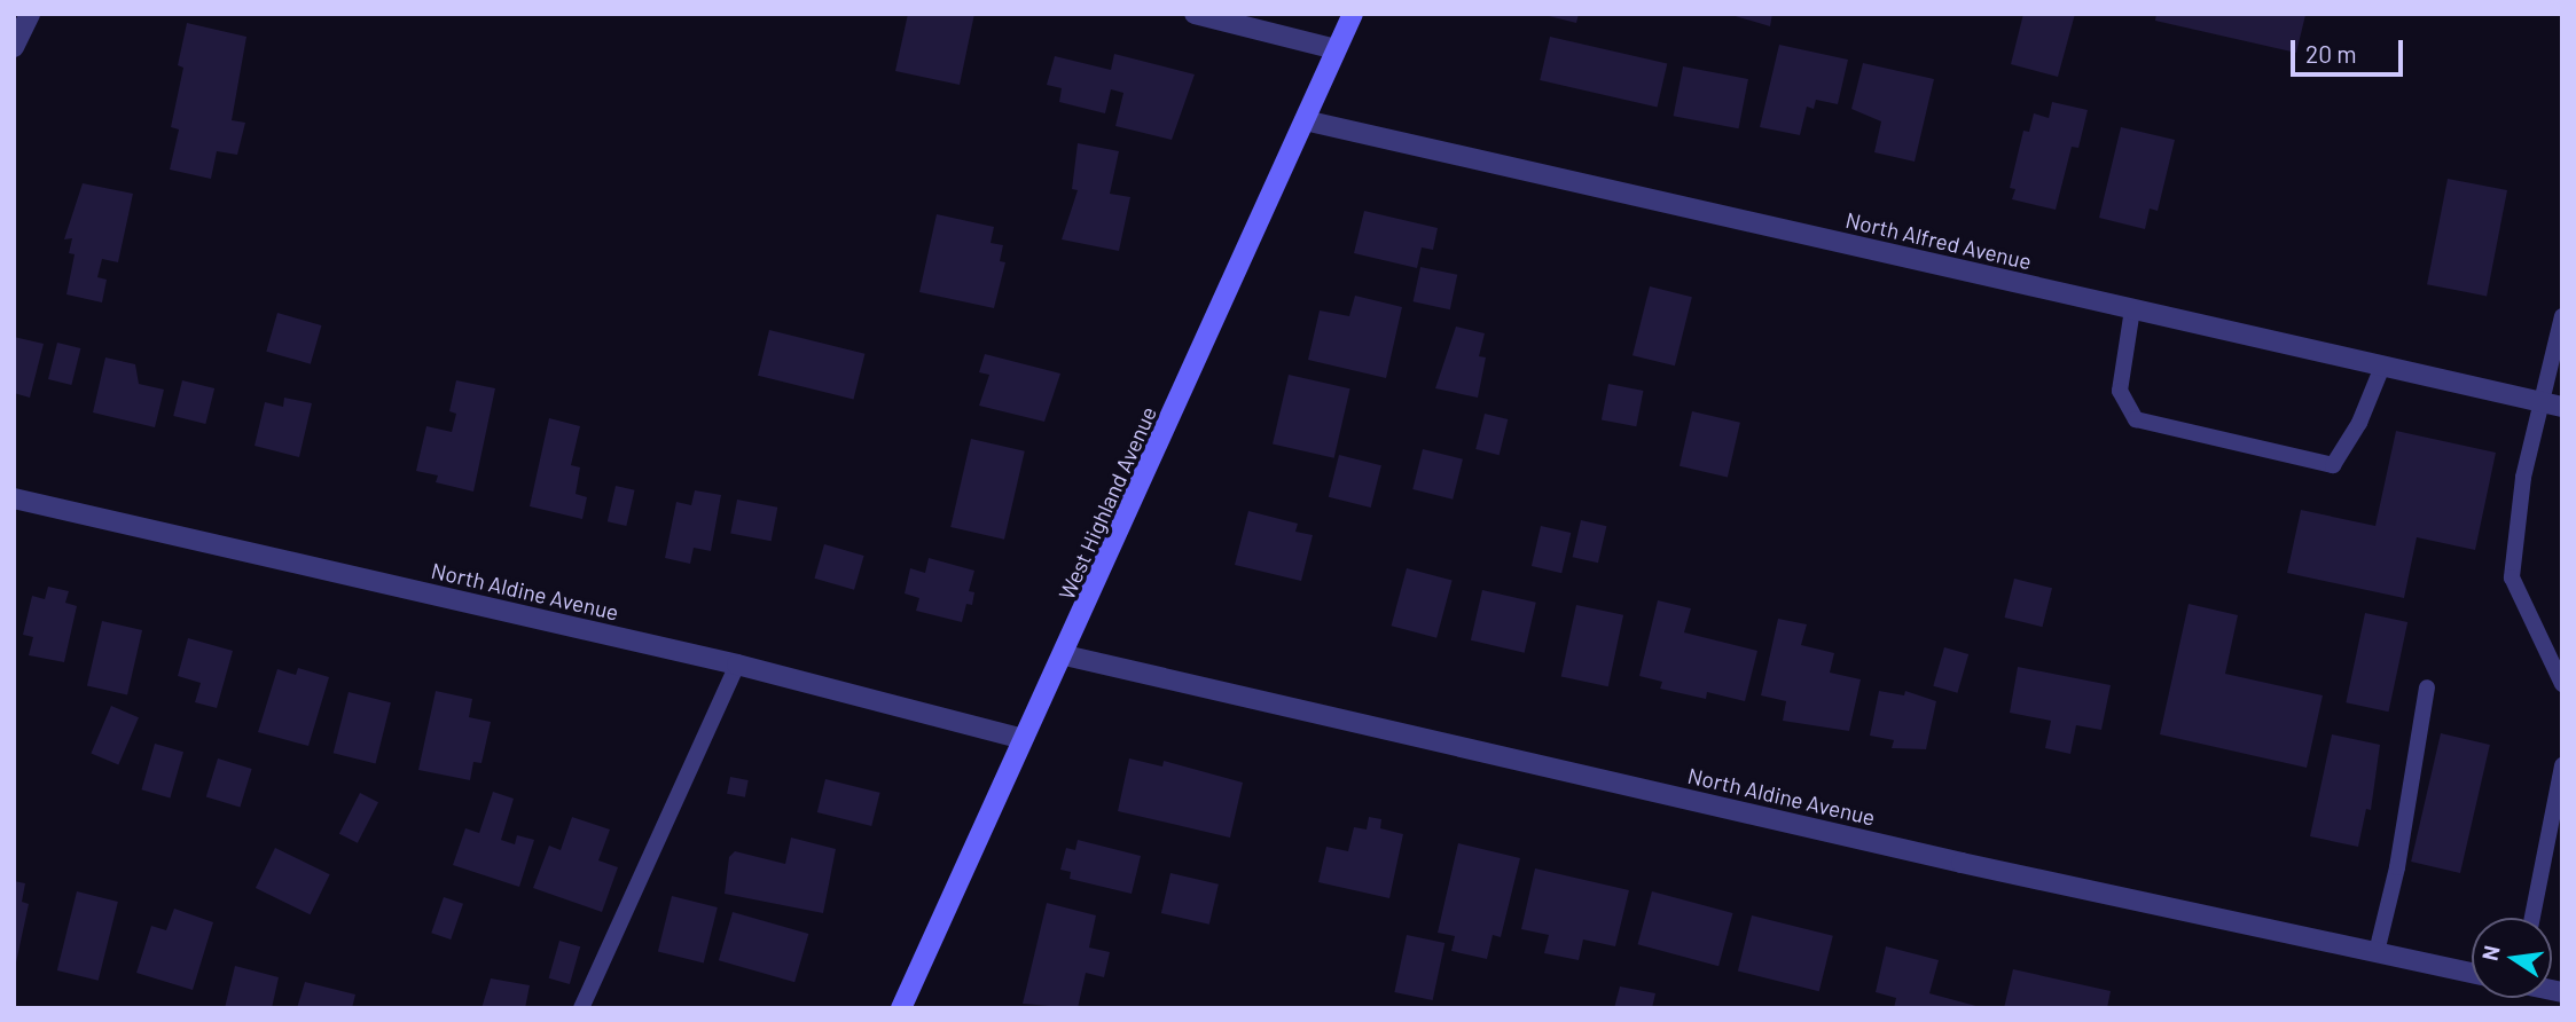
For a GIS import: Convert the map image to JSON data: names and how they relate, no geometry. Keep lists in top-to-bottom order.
{
  "streets": {
    "main road": ["West Highland Avenue"],
    "street": ["North Alfred Avenue", "North Aldine Avenue"]
  },
  "crossings": [
    ["North Alfred Avenue", "West Highland Avenue"],
    ["West Highland Avenue", "North Aldine Avenue"]
  ],
  "scale_bar": "20 m",
  "north": "left"
}
